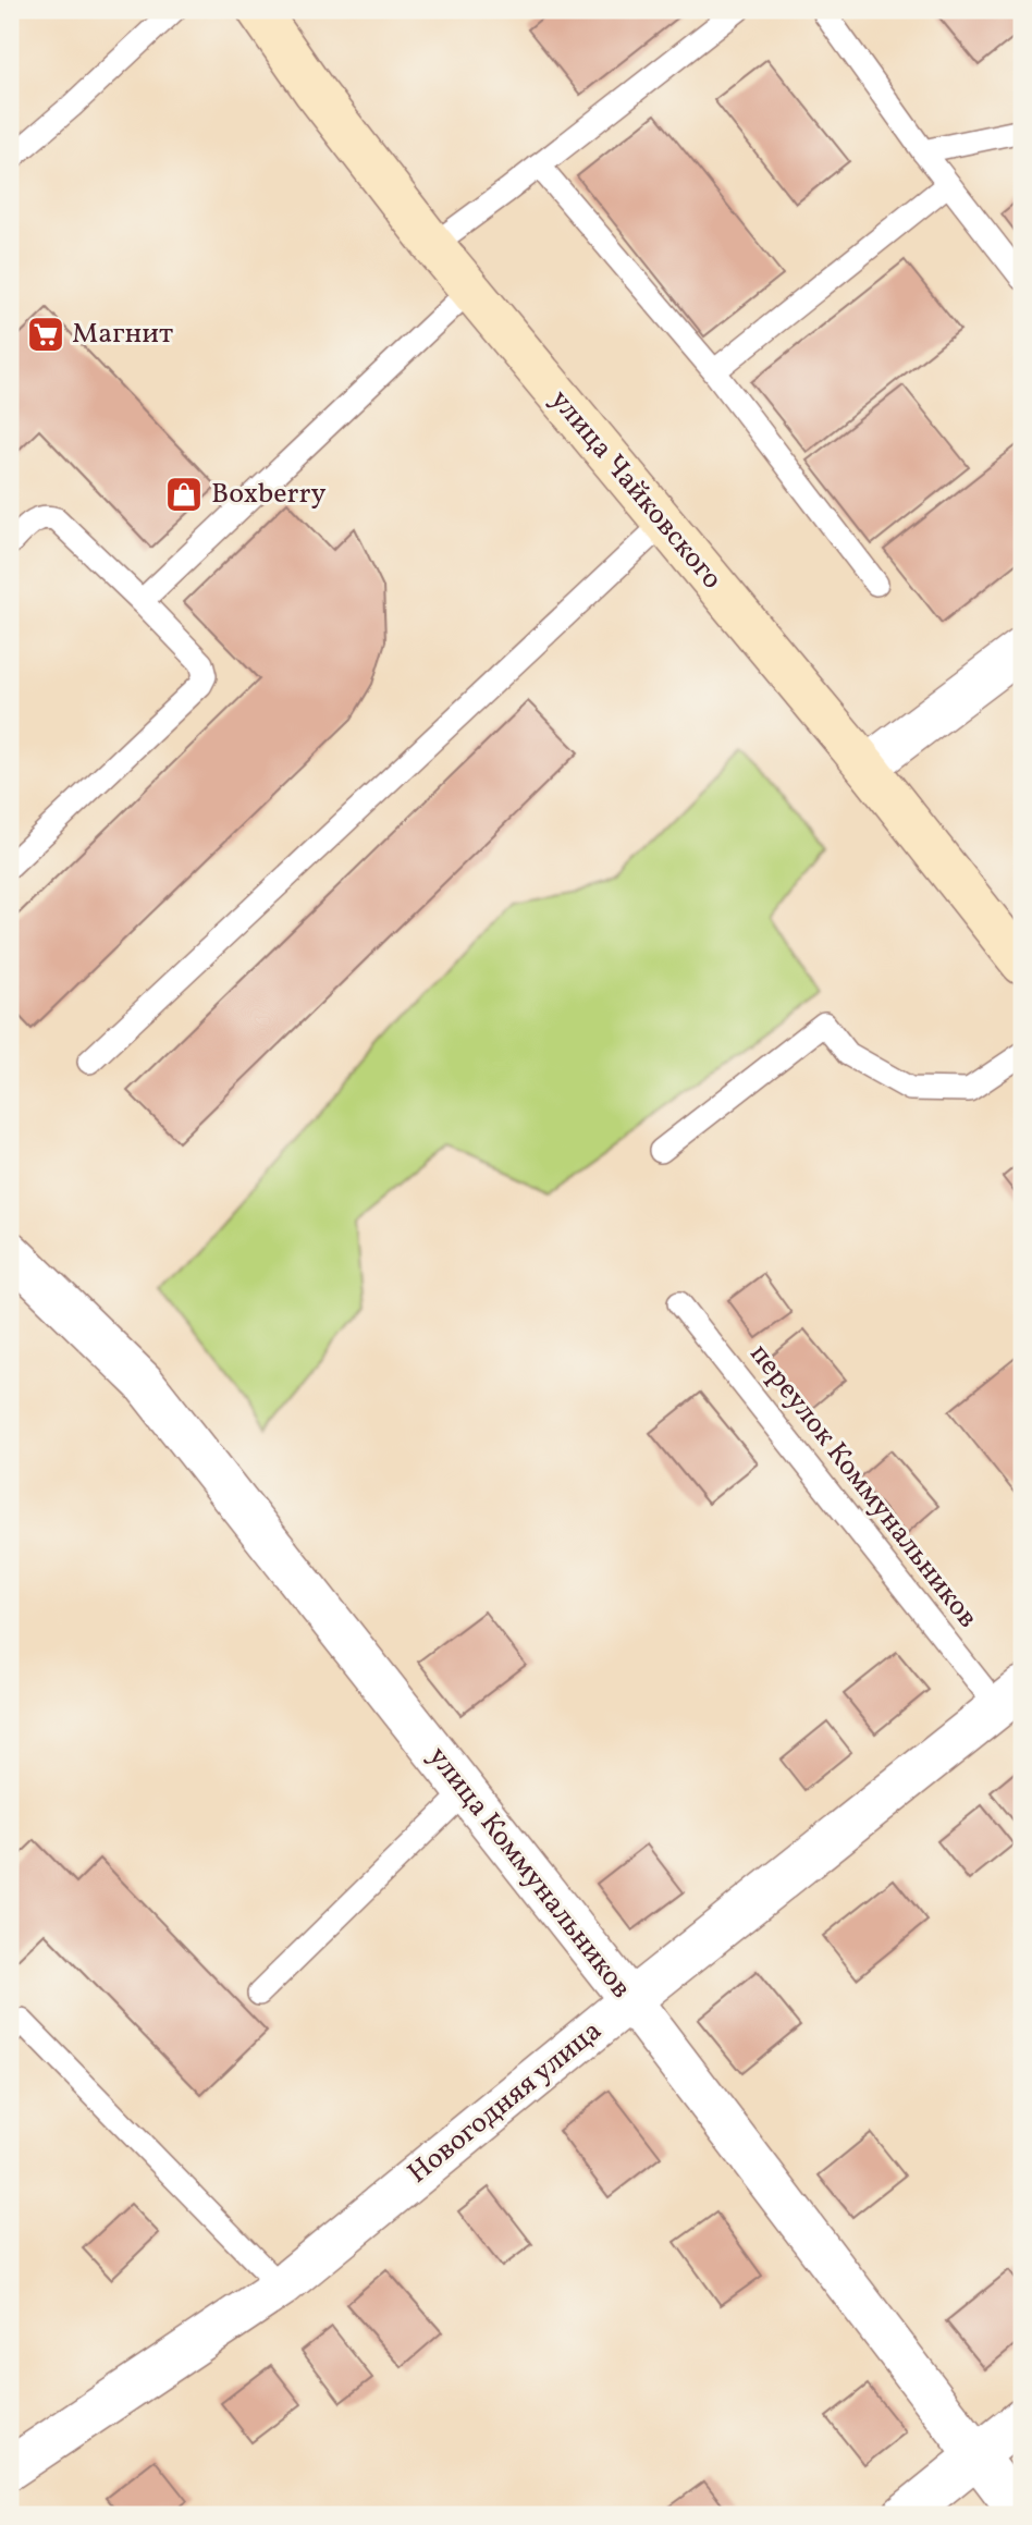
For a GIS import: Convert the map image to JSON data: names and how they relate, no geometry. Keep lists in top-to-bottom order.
{
  "streets": {
    "street": ["улица Чайковского", "улица Коммунальников", "Новогодняя улица"],
    "lane": ["переулок Коммунальников"]
  },
  "crossings": [
    ["переулок Коммунальников", "Новогодняя улица"],
    ["улица Коммунальников", "Новогодняя улица"]
  ],
  "places": {
    "supermarket": ["Магнит"],
    "shop": ["Boxberry"]
  }
}
